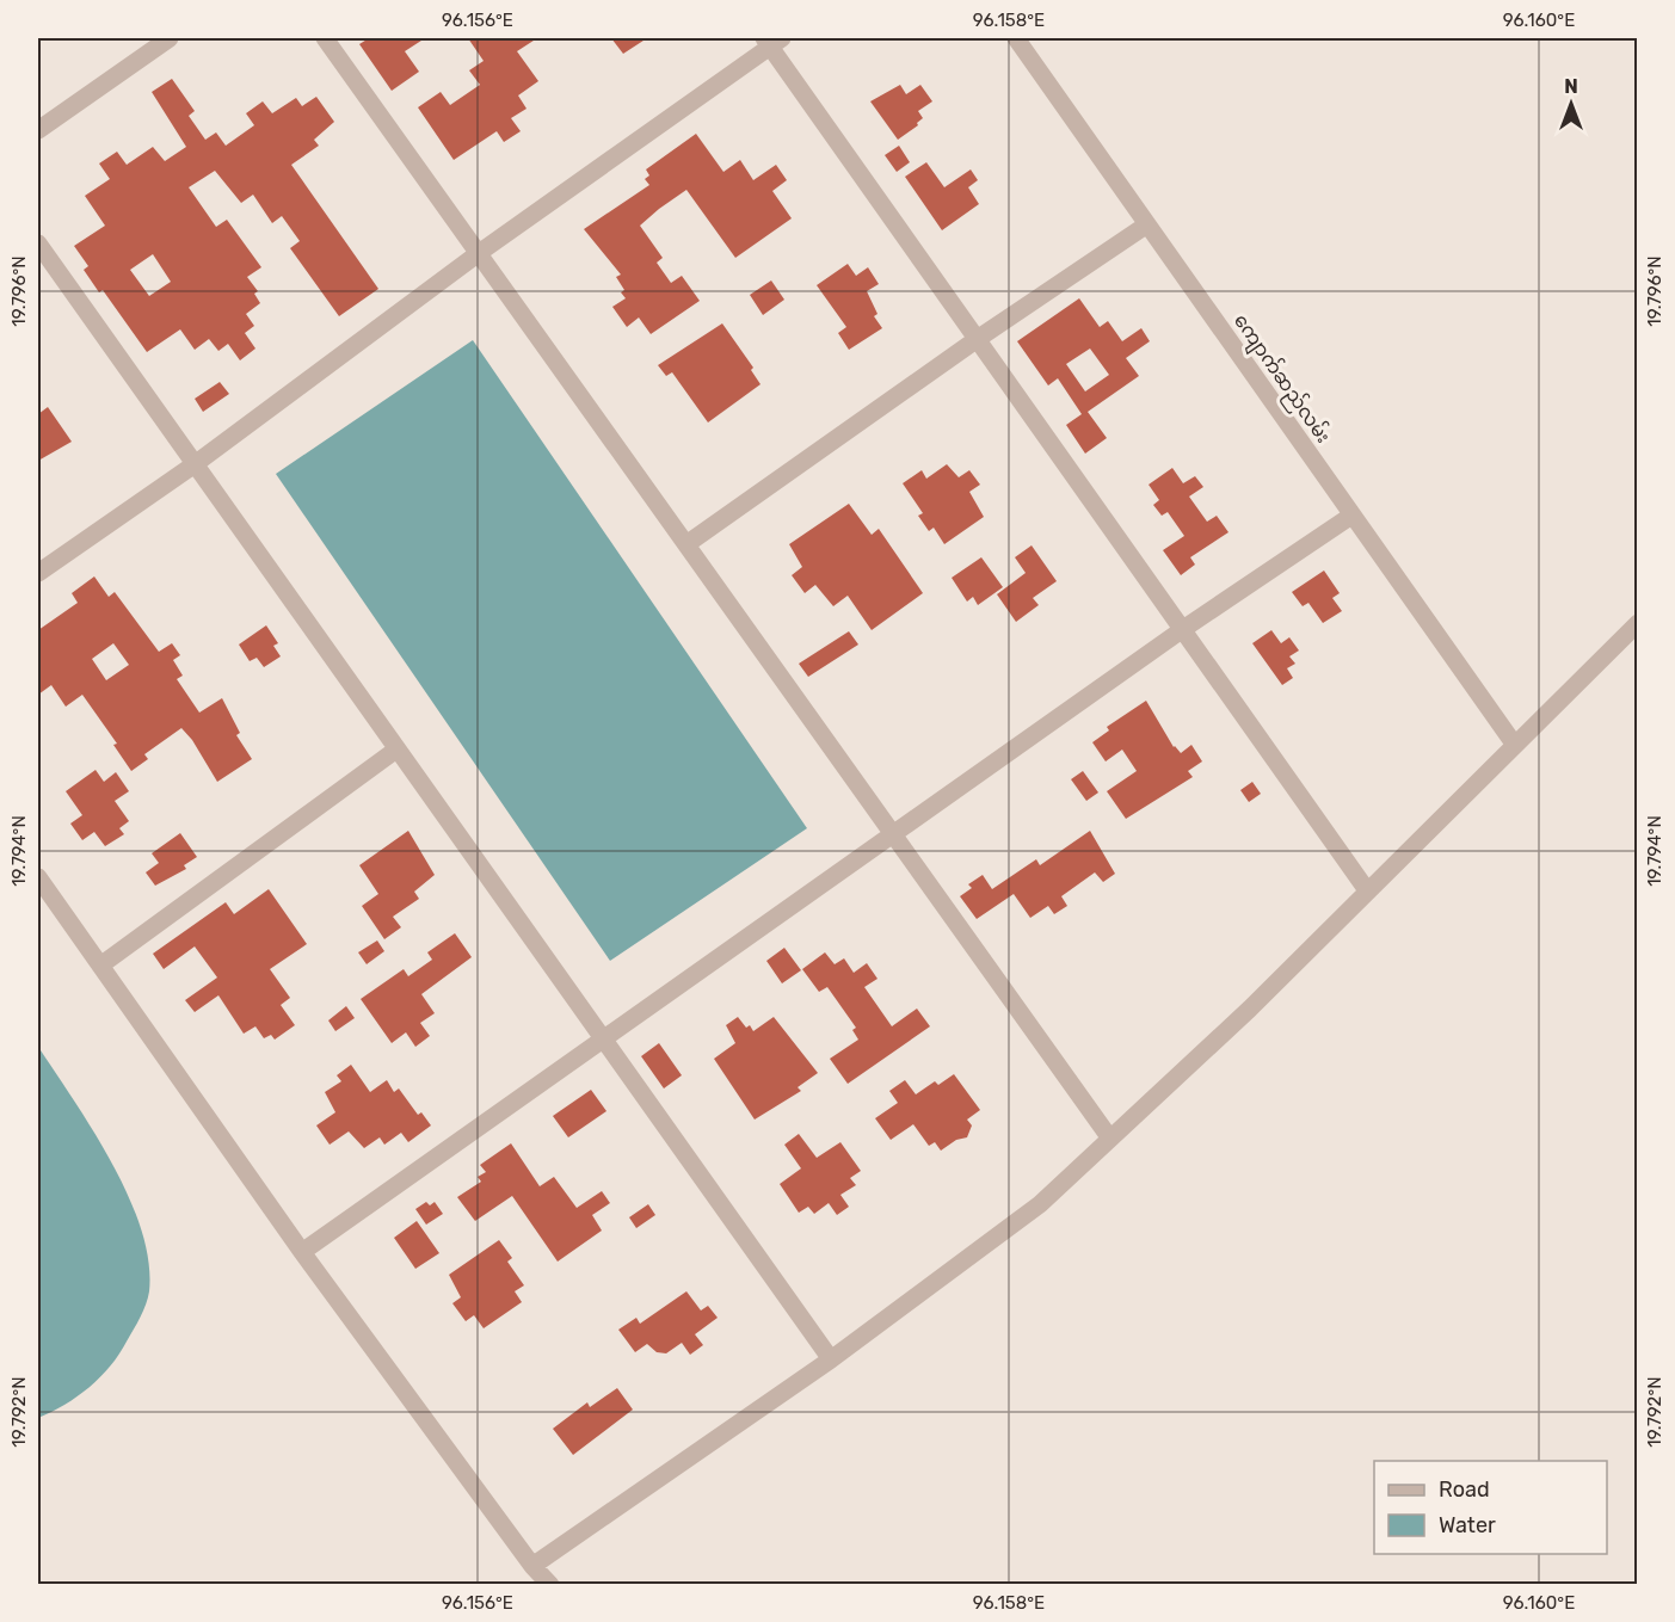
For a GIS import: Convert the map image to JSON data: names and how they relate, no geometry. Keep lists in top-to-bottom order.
{
  "streets": {
    "street": ["ကျောက်ဆည်လမ်း"]
  },
  "legend": ["Road", "Water"],
  "north": "top",
  "coordinates": [
    "96.156°E",
    "96.158°E",
    "96.160°E",
    "19.796°N",
    "19.794°N",
    "19.792°N"
  ]
}
